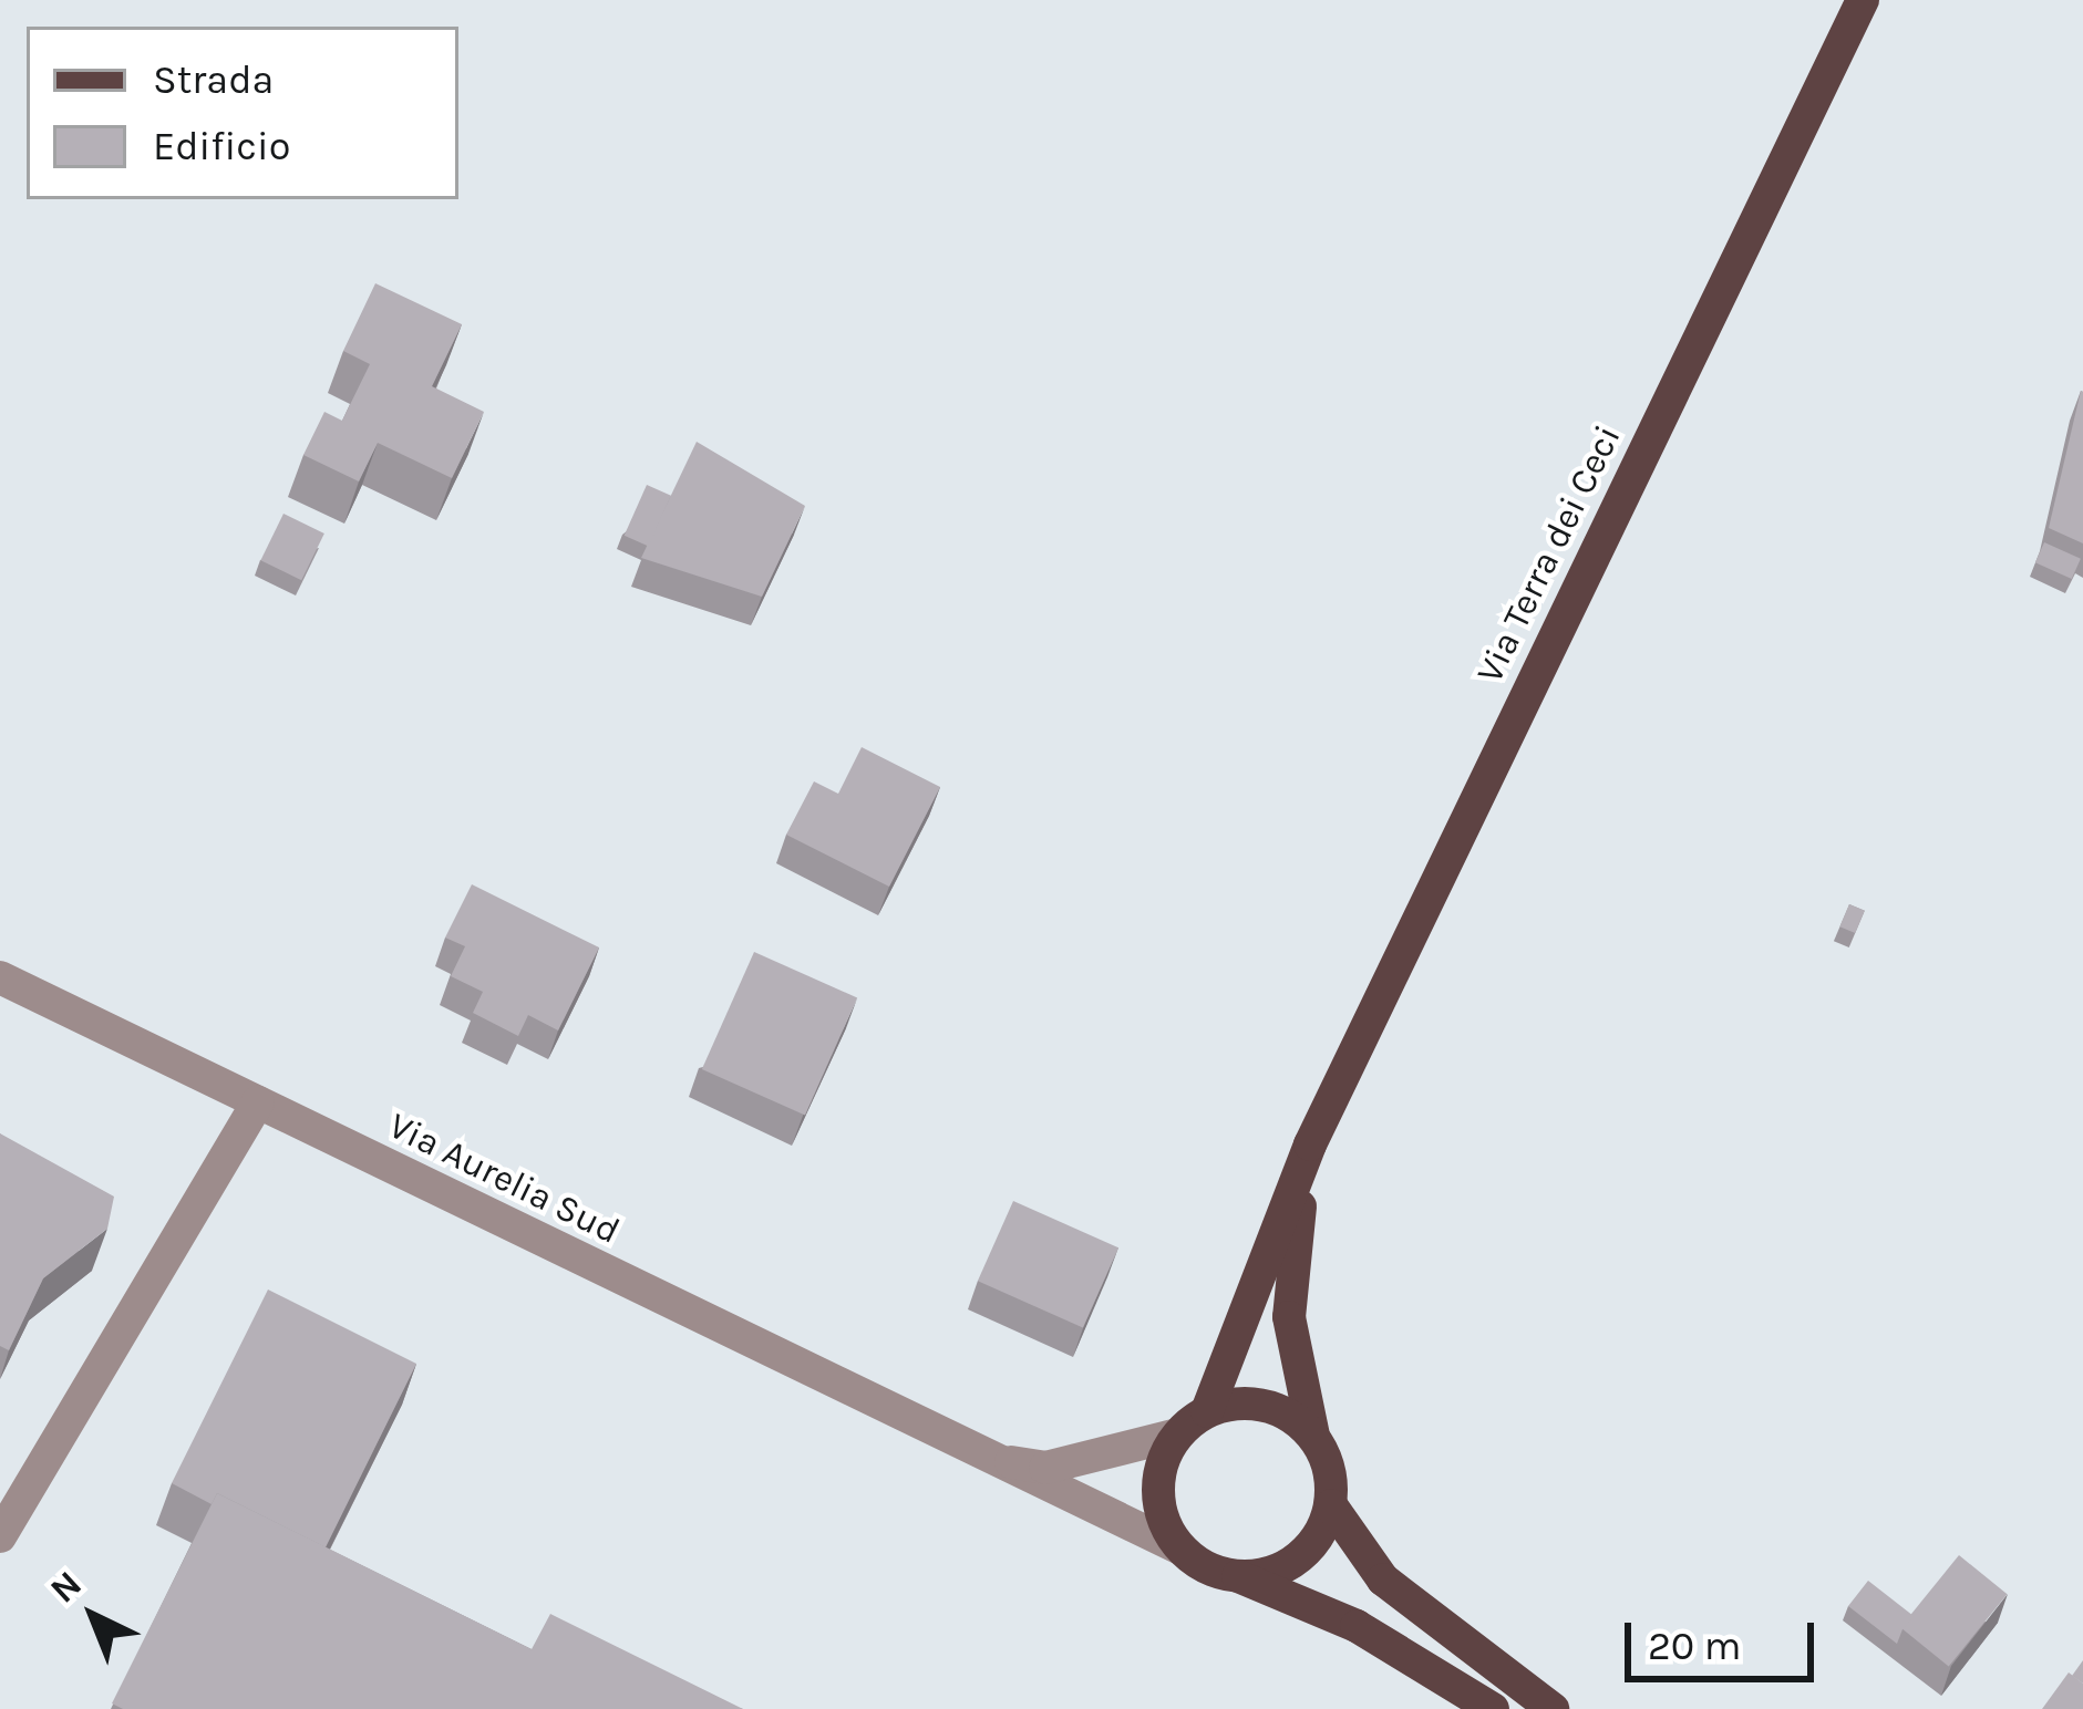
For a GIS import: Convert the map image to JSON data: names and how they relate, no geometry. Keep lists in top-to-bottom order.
{
  "streets": {
    "main road": ["Via Terra dei Ceci", "Via Aurelia Sud"]
  },
  "legend": ["Strada", "Edificio"],
  "scale_bar": "20 m",
  "north": "top left"
}
